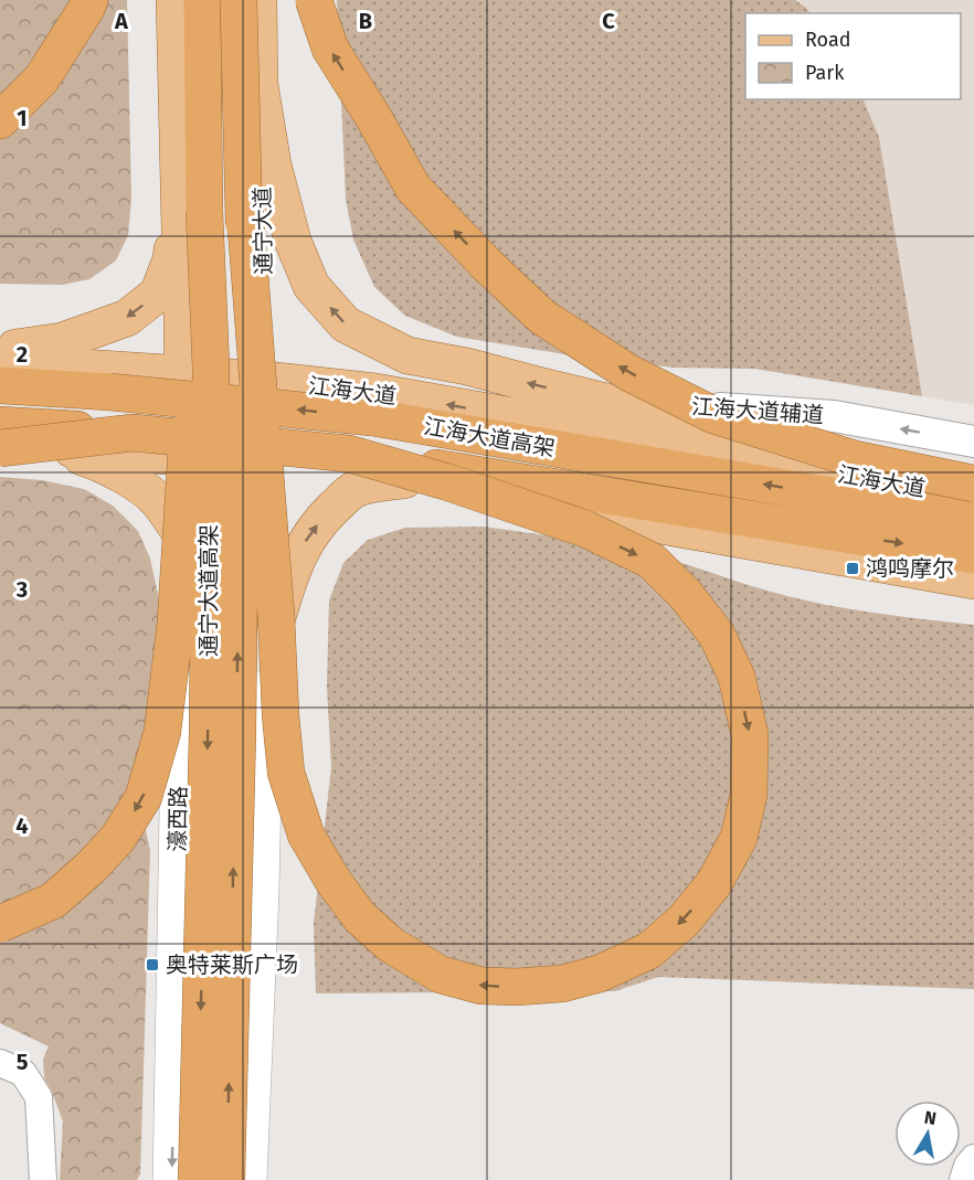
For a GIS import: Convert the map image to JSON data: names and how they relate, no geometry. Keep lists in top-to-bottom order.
{
  "streets": {
    "highway": ["江海大道高架", "通宁大道高架"],
    "main road": ["通宁大道", "江海大道", "濠西路"],
    "street": ["江海大道辅道"]
  },
  "crossings": [
    ["通宁大道", "江海大道"],
    ["江海大道", "江海大道辅道"]
  ],
  "one_way": ["江海大道辅道"],
  "places": {
    "transit": ["鸿鸣摩尔", "奥特莱斯广场"]
  },
  "legend": ["Road", "Park"],
  "north": "top",
  "grid": {
    "columns": ["A", "B", "C"],
    "rows": [
      "1",
      "2",
      "3",
      "4",
      "5"
    ]
  }
}
